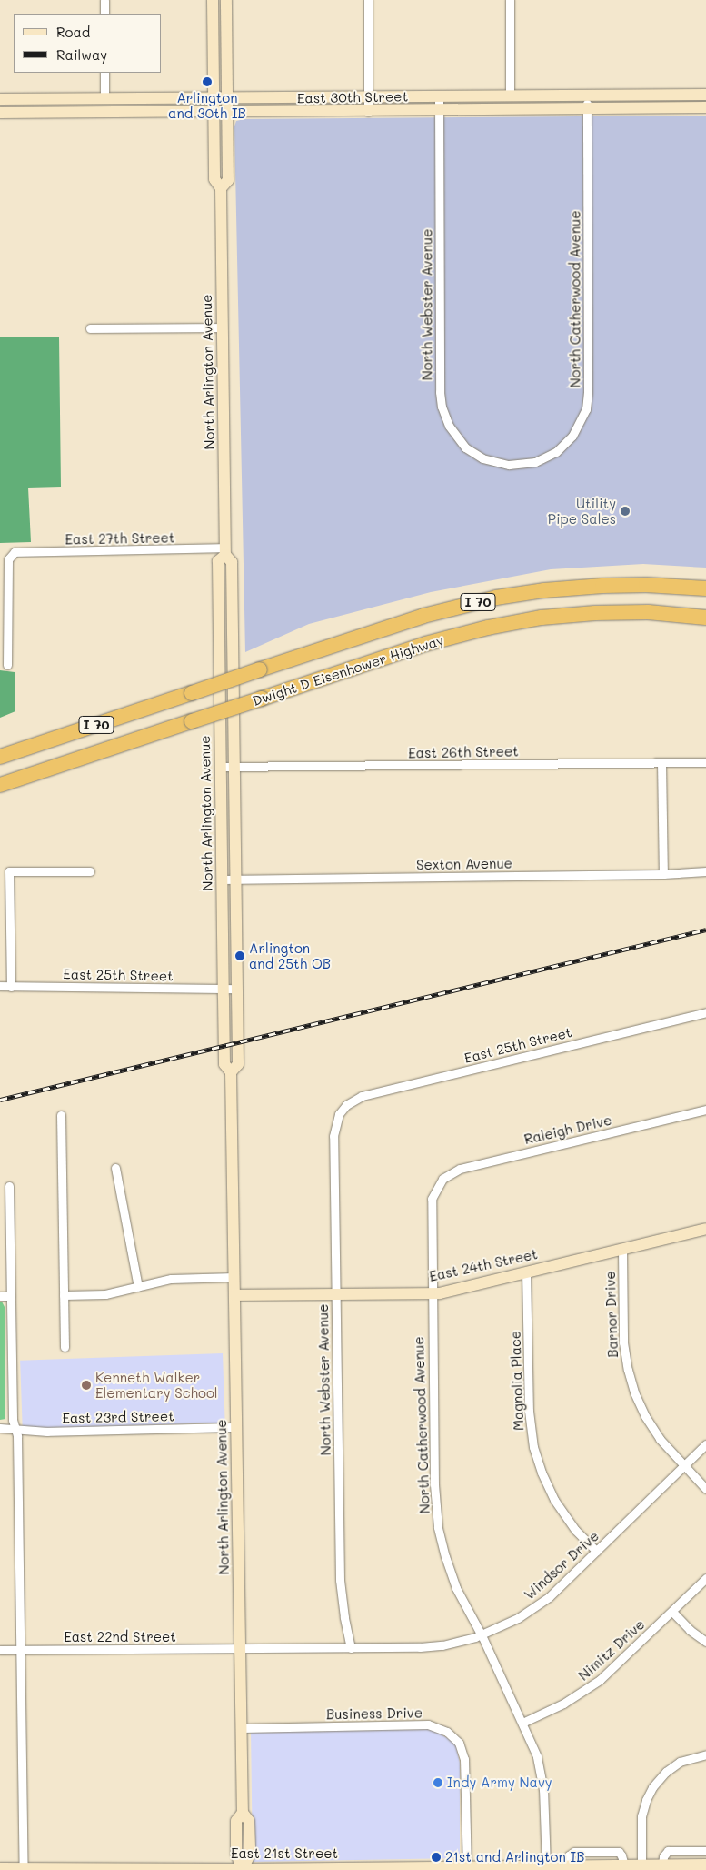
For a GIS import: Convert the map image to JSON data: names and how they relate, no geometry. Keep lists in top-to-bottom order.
{
  "streets": {
    "highway": ["I 70", "Dwight D Eisenhower Highway"],
    "main road": [
      "East 30th Street",
      "North Arlington Avenue",
      "East 24th Street",
      "East 21st Street"
    ],
    "street": [
      "North Catherwood Avenue",
      "North Webster Avenue",
      "East 27th Street",
      "East 26th Street",
      "Sexton Avenue",
      "East 25th Street",
      "Raleigh Drive",
      "Barnor Drive",
      "Magnolia Place",
      "East 23rd Street",
      "Windsor Drive",
      "East 22nd Street",
      "Nimitz Drive",
      "Business Drive"
    ]
  },
  "crossings": [
    ["East 30th Street", "North Catherwood Avenue"],
    ["East 30th Street", "North Webster Avenue"],
    ["East 30th Street", "North Arlington Avenue"],
    ["North Catherwood Avenue", "North Webster Avenue"],
    ["North Catherwood Avenue", "Raleigh Drive"],
    ["North Catherwood Avenue", "East 24th Street"],
    ["North Catherwood Avenue", "Windsor Drive"],
    ["North Catherwood Avenue", "Nimitz Drive"],
    ["North Catherwood Avenue", "East 21st Street"],
    ["North Webster Avenue", "East 25th Street"],
    ["North Webster Avenue", "East 24th Street"],
    ["North Webster Avenue", "Windsor Drive"],
    ["North Arlington Avenue", "East 27th Street"],
    ["North Arlington Avenue", "East 26th Street"],
    ["North Arlington Avenue", "Sexton Avenue"],
    ["North Arlington Avenue", "East 25th Street"],
    ["North Arlington Avenue", "East 24th Street"],
    ["North Arlington Avenue", "East 23rd Street"],
    ["North Arlington Avenue", "Windsor Drive"],
    ["North Arlington Avenue", "East 22nd Street"],
    ["North Arlington Avenue", "Business Drive"],
    ["North Arlington Avenue", "East 21st Street"],
    ["East 24th Street", "Barnor Drive"],
    ["East 24th Street", "Magnolia Place"],
    ["Barnor Drive", "Windsor Drive"],
    ["Magnolia Place", "Windsor Drive"],
    ["Windsor Drive", "East 22nd Street"],
    ["Business Drive", "East 21st Street"]
  ],
  "places": [
    "Arlington and 30th IB",
    "Utility Pipe Sales",
    "Arlington and 25th OB",
    "Kenneth Walker Elementary School",
    "Indy Army Navy",
    "21st and Arlington IB"
  ],
  "legend": ["Road", "Railway"]
}
